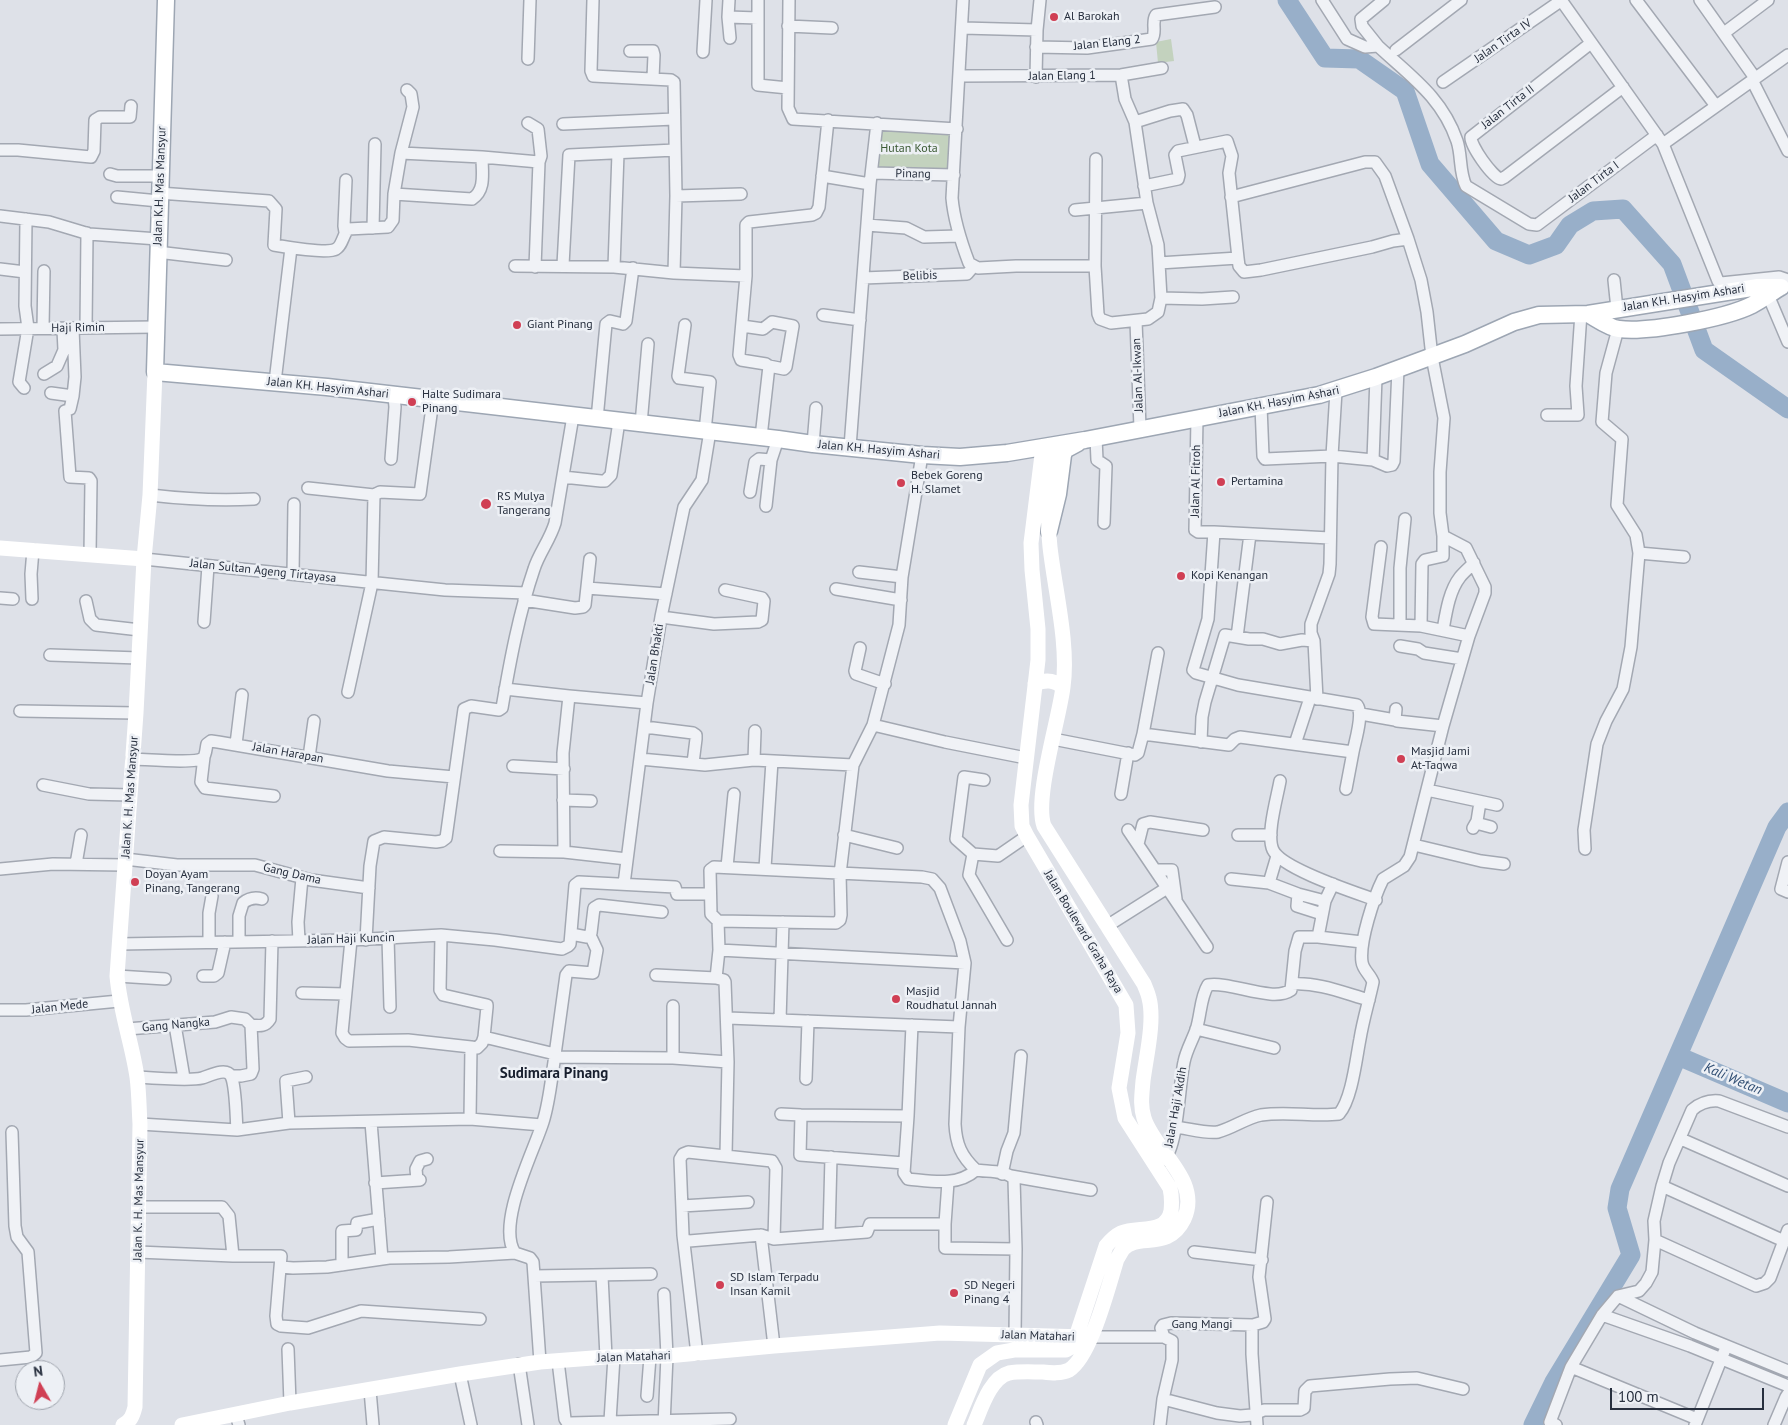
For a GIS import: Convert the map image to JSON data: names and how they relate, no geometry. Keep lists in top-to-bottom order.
{
  "streets": {
    "main road": [
      "Jalan K.H. Mas Mansyur",
      "Jalan KH. Hasyim Ashari",
      "Jalan Sultan Ageng Tirtayasa",
      "Jalan K. H. Mas Mansyur",
      "Jalan Boulevard Graha Raya",
      "Jalan Matahari"
    ],
    "street": [
      "Jalan Tirta IV",
      "Jalan Elang 2",
      "Jalan Elang 1",
      "Jalan Tirta II",
      "Pinang",
      "Jalan Tirta I",
      "Belibis",
      "Haji Rimin",
      "Jalan Al-Ikwan",
      "Jalan Al Fitroh",
      "Jalan Bhakti",
      "Jalan Harapan",
      "Gang Dama",
      "Jalan Haji Kuncin",
      "Jalan Mede",
      "Gang Nangka",
      "Jalan Haji Akdih",
      "Gang Mangi"
    ]
  },
  "crossings": [
    ["Jalan K.H. Mas Mansyur", "Jalan KH. Hasyim Ashari"],
    ["Jalan K.H. Mas Mansyur", "Haji Rimin"],
    ["Jalan K.H. Mas Mansyur", "Jalan K. H. Mas Mansyur"],
    ["Jalan KH. Hasyim Ashari", "Jalan Al-Ikwan"],
    ["Jalan KH. Hasyim Ashari", "Jalan Al Fitroh"],
    ["Jalan KH. Hasyim Ashari", "Jalan Bhakti"],
    ["Jalan KH. Hasyim Ashari", "Jalan K. H. Mas Mansyur"],
    ["Jalan KH. Hasyim Ashari", "Jalan Boulevard Graha Raya"],
    ["Jalan Sultan Ageng Tirtayasa", "Jalan K. H. Mas Mansyur"],
    ["Jalan K. H. Mas Mansyur", "Gang Dama"],
    ["Jalan K. H. Mas Mansyur", "Jalan Haji Kuncin"],
    ["Jalan K. H. Mas Mansyur", "Jalan Mede"],
    ["Jalan K. H. Mas Mansyur", "Gang Nangka"],
    ["Jalan Boulevard Graha Raya", "Jalan Haji Akdih"],
    ["Jalan Boulevard Graha Raya", "Jalan Matahari"]
  ],
  "districts": ["Sudimara Pinang"],
  "water": ["Kali Wetan"],
  "parks": ["Hutan Kota"],
  "places": [
    "Al Barokah",
    "Giant Pinang",
    "Halte Sudimara Pinang",
    "Pertamina",
    "Bebek Goreng H. Slamet",
    "RS Mulya Tangerang",
    "Kopi Kenangan",
    "Masjid Jami At-Taqwa",
    "Doyan Ayam Pinang, Tangerang",
    "Masjid Roudhatul Jannah",
    "SD Islam Terpadu Insan Kamil",
    "SD Negeri Pinang 4"
  ],
  "scale_bar": "100 m",
  "north": "top"
}
